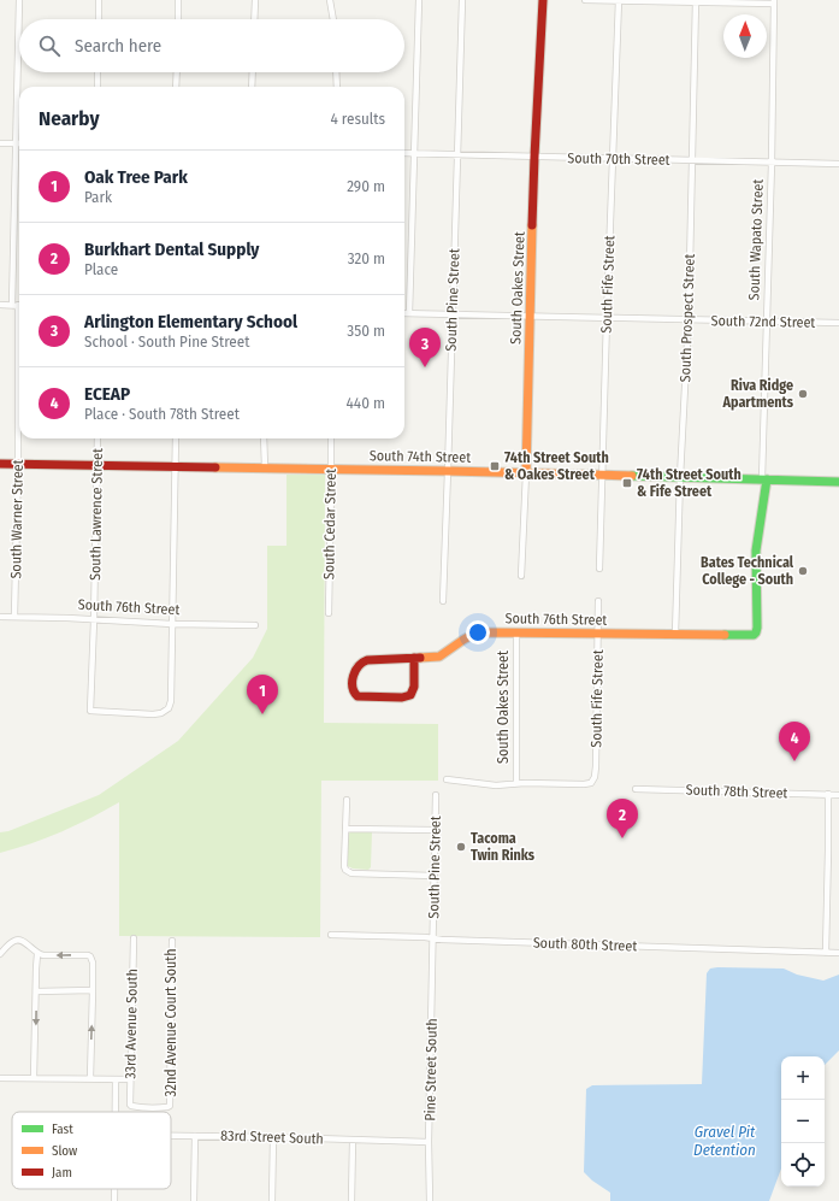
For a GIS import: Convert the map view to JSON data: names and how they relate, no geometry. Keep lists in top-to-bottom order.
{
  "streets": {
    "street": [
      "South 70th Street",
      "South Wapato Street",
      "South Fife Street",
      "South Oakes Street",
      "South Pine Street",
      "South Prospect Street",
      "South 72nd Street",
      "South 74th Street",
      "South Lawrence Street",
      "South Warner Street",
      "South Cedar Street",
      "South 76th Street",
      "South 78th Street",
      "South 80th Street",
      "32nd Avenue Court South",
      "33rd Avenue South",
      "Pine Street South",
      "83rd Street South"
    ]
  },
  "crossings": [
    ["South 70th Street", "South Wapato Street"],
    ["South 70th Street", "South Fife Street"],
    ["South 70th Street", "South Oakes Street"],
    ["South 70th Street", "South Pine Street"],
    ["South 70th Street", "South Prospect Street"],
    ["South Wapato Street", "South 72nd Street"],
    ["South Wapato Street", "South 74th Street"],
    ["South Wapato Street", "South 76th Street"],
    ["South Fife Street", "South Oakes Street"],
    ["South Fife Street", "South 72nd Street"],
    ["South Fife Street", "South 74th Street"],
    ["South Fife Street", "South 76th Street"],
    ["South Oakes Street", "South 72nd Street"],
    ["South Oakes Street", "South 74th Street"],
    ["South Oakes Street", "South 76th Street"],
    ["South Pine Street", "South 72nd Street"],
    ["South Pine Street", "South 74th Street"],
    ["South Pine Street", "South 80th Street"],
    ["South Pine Street", "Pine Street South"],
    ["South Prospect Street", "South 72nd Street"],
    ["South Prospect Street", "South 74th Street"],
    ["South Prospect Street", "South 76th Street"],
    ["South 74th Street", "South Lawrence Street"],
    ["South 74th Street", "South Warner Street"],
    ["South 74th Street", "South Cedar Street"],
    ["South Lawrence Street", "South 76th Street"],
    ["South Warner Street", "South 76th Street"],
    ["South 80th Street", "Pine Street South"],
    ["32nd Avenue Court South", "33rd Avenue South"],
    ["Pine Street South", "83rd Street South"]
  ],
  "water": ["Gravel Pit Detention"],
  "places": {
    "other": ["Riva Ridge Apartments", "Bates Technical College - South", "Tacoma Twin Rinks"],
    "transit": ["74th Street South & Oakes Street", "74th Street South & Fife Street"]
  },
  "legend": ["Fast", "Slow", "Jam"],
  "north": "top",
  "page": {
    "search": "Search here",
    "heading": ["Nearby", "4 results"],
    "list": [
      {
        "mark": "1",
        "name": "Oak Tree Park",
        "note": "Park",
        "value": "290 m"
      },
      {
        "mark": "2",
        "name": "Burkhart Dental Supply",
        "note": "Place",
        "value": "320 m"
      },
      {
        "mark": "3",
        "name": "Arlington Elementary School",
        "note": "School · South Pine Street",
        "value": "350 m"
      },
      {
        "mark": "4",
        "name": "ECEAP",
        "note": "Place · South 78th Street",
        "value": "440 m"
      }
    ],
    "pins": [
      "3",
      "1",
      "4",
      "2"
    ],
    "map_buttons": ["+", "−"]
  }
}
